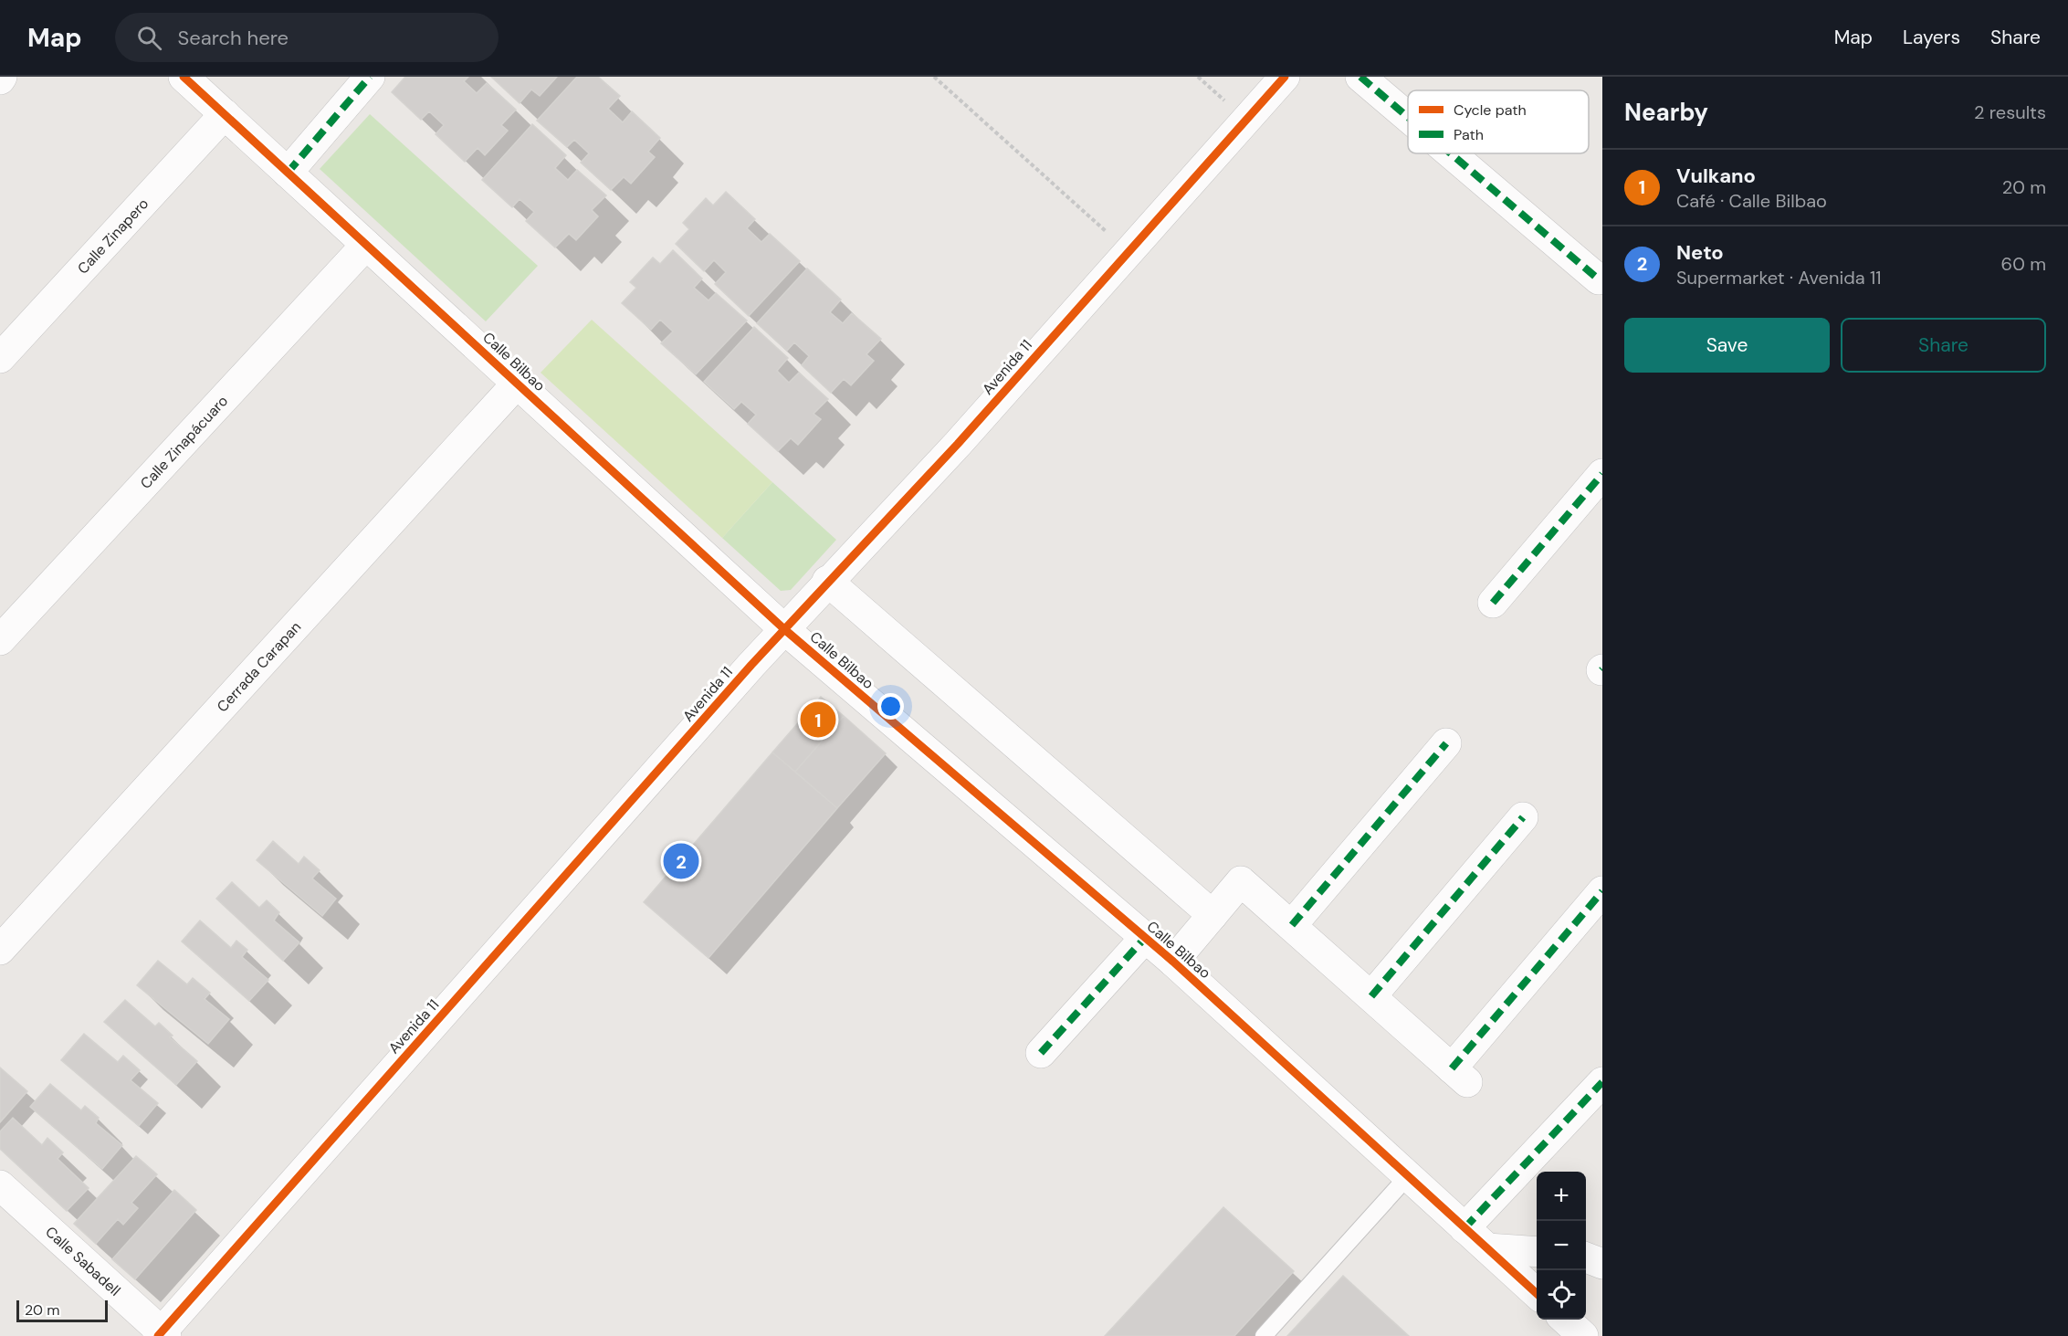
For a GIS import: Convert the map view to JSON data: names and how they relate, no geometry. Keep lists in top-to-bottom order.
{
  "streets": {
    "street": [
      "Calle Zinapero",
      "Calle Bilbao",
      "Avenida 11",
      "Calle Zinapácuaro",
      "Cerrada Carapan",
      "Calle Sabadell"
    ]
  },
  "crossings": [
    ["Calle Zinapero", "Calle Bilbao"],
    ["Calle Bilbao", "Avenida 11"],
    ["Calle Bilbao", "Calle Zinapácuaro"],
    ["Calle Bilbao", "Cerrada Carapan"],
    ["Avenida 11", "Calle Sabadell"]
  ],
  "legend": ["Cycle path", "Path"],
  "scale_bar": "20 m",
  "page": {
    "header": "Map",
    "search": "Search here",
    "nav": ["Map", "Layers", "Share"],
    "heading": ["Nearby", "2 results"],
    "list": [
      {
        "mark": "1",
        "name": "Vulkano",
        "note": "Café · Calle Bilbao",
        "value": "20 m"
      },
      {
        "mark": "2",
        "name": "Neto",
        "note": "Supermarket · Avenida 11",
        "value": "60 m"
      }
    ],
    "buttons": ["Save", "Share"],
    "pins": ["1", "2"],
    "map_buttons": ["+", "−"],
    "scale": "20 m"
  }
}
